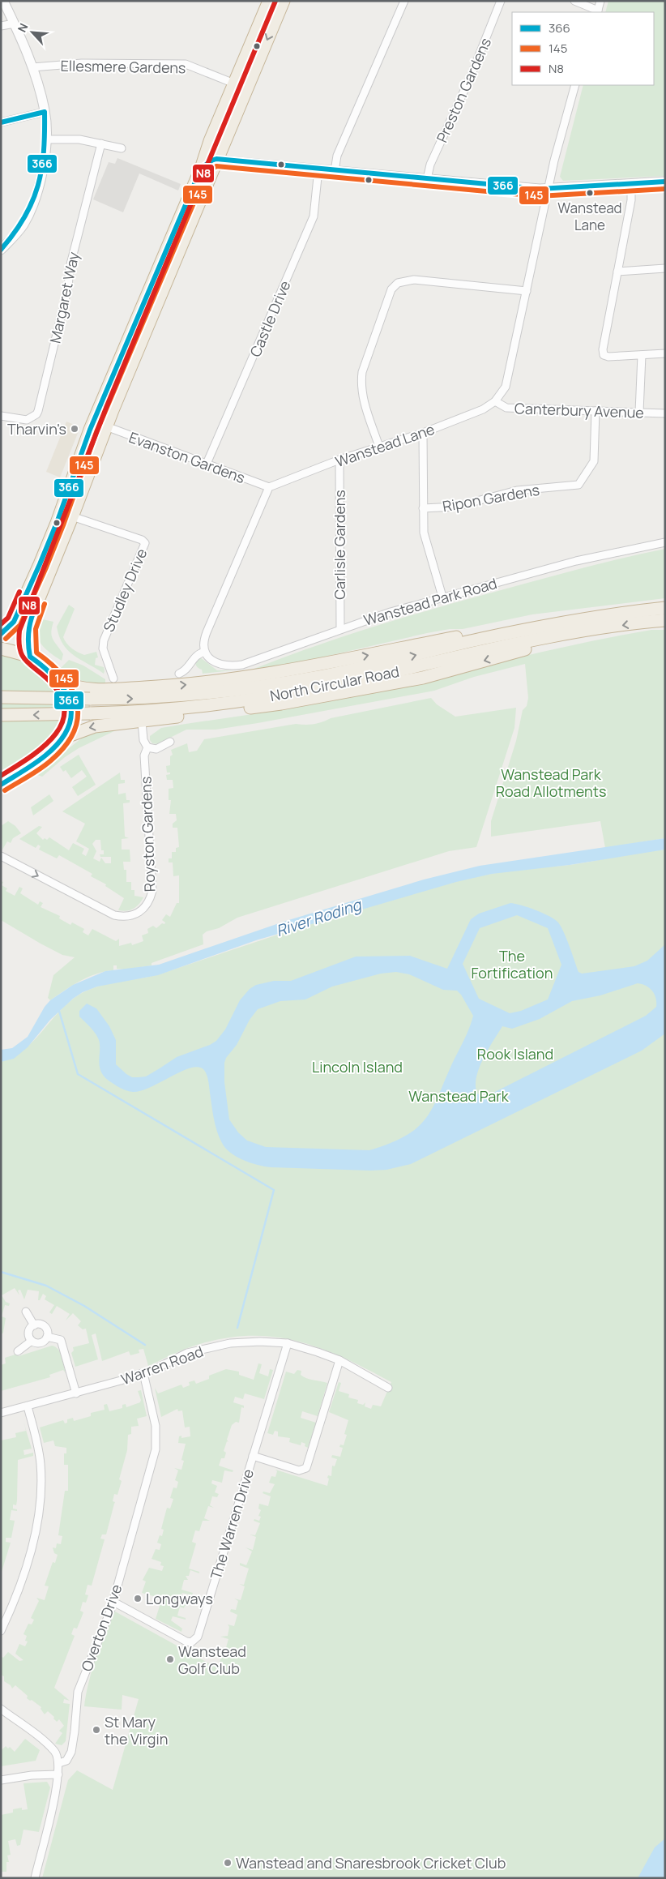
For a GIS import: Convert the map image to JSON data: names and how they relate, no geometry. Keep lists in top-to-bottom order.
{
  "streets": {
    "highway": ["North Circular Road"],
    "street": [
      "Ellesmere Gardens",
      "Preston Gardens",
      "Margaret Way",
      "Castle Drive",
      "Canterbury Avenue",
      "Wanstead Lane",
      "Evanston Gardens",
      "Ripon Gardens",
      "Carlisle Gardens",
      "Studley Drive",
      "Wanstead Park Road",
      "Royston Gardens",
      "Warren Road",
      "The Warren Drive",
      "Overton Drive"
    ]
  },
  "crossings": [
    ["Castle Drive", "Evanston Gardens"],
    ["Canterbury Avenue", "Wanstead Lane"],
    ["Canterbury Avenue", "Ripon Gardens"],
    ["Wanstead Lane", "Evanston Gardens"],
    ["Wanstead Lane", "Carlisle Gardens"],
    ["Carlisle Gardens", "Wanstead Park Road"],
    ["Warren Road", "The Warren Drive"],
    ["Warren Road", "Overton Drive"],
    ["The Warren Drive", "Overton Drive"]
  ],
  "water": ["River Roding"],
  "parks": [
    "Wanstead Park Road Allotments",
    "The Fortification",
    "Rook Island",
    "Lincoln Island",
    "Wanstead Park"
  ],
  "places": [
    "Wanstead Lane",
    "Tharvin's",
    "Longways",
    "Wanstead Golf Club",
    "St Mary the Virgin",
    "Wanstead and Snaresbrook Cricket Club"
  ],
  "lines": ["transit line N8", "transit line 366", "transit line 145"],
  "legend": ["366", "145", "N8"],
  "north": "top left"
}
